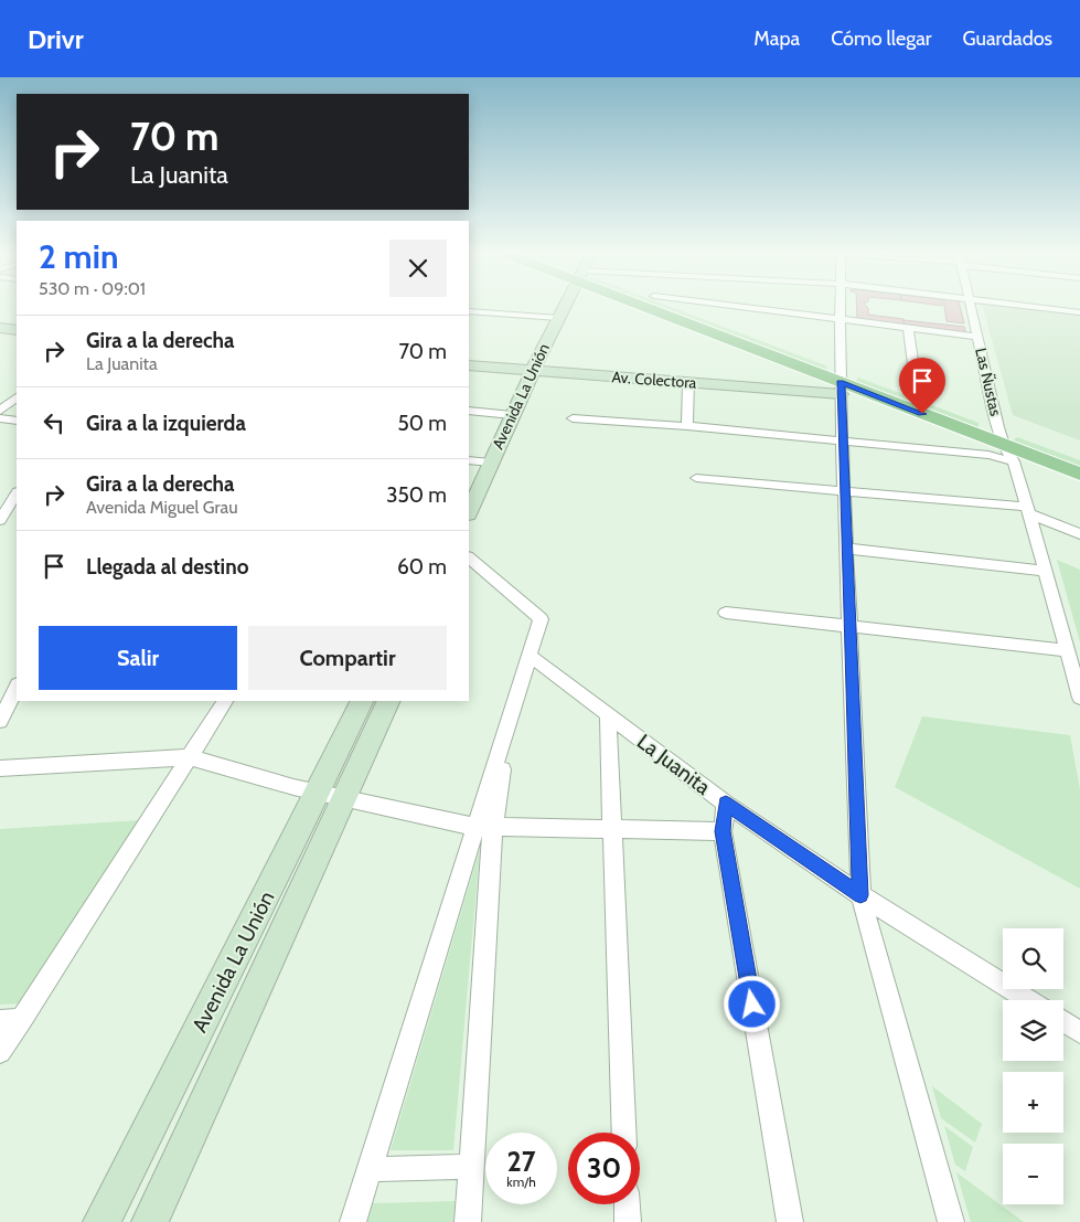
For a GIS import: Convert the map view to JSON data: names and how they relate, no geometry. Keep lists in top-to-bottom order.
{
  "streets": {
    "street": [
      "Av. Colectora",
      "Las Ñustas",
      "Avenida La Unión",
      "La Juanita"
    ]
  },
  "crossings": [
    ["Av. Colectora", "Avenida La Unión"]
  ],
  "page": {
    "header": "Drivr",
    "nav": ["Mapa", "Cómo llegar", "Guardados"],
    "turn": ["70 m", "La Juanita"],
    "heading": ["2 min", "530 m · 09:01"],
    "list": [
      {
        "name": "Gira a la derecha",
        "note": "La Juanita",
        "value": "70 m"
      },
      {
        "name": "Gira a la izquierda",
        "value": "50 m"
      },
      {
        "name": "Gira a la derecha",
        "note": "Avenida Miguel Grau",
        "value": "350 m"
      },
      {
        "name": "Llegada al destino",
        "value": "60 m"
      }
    ],
    "buttons": ["Salir", "Compartir"],
    "map_buttons": ["+", "−"],
    "speed": "27 km/h",
    "limit": "30"
  }
}
